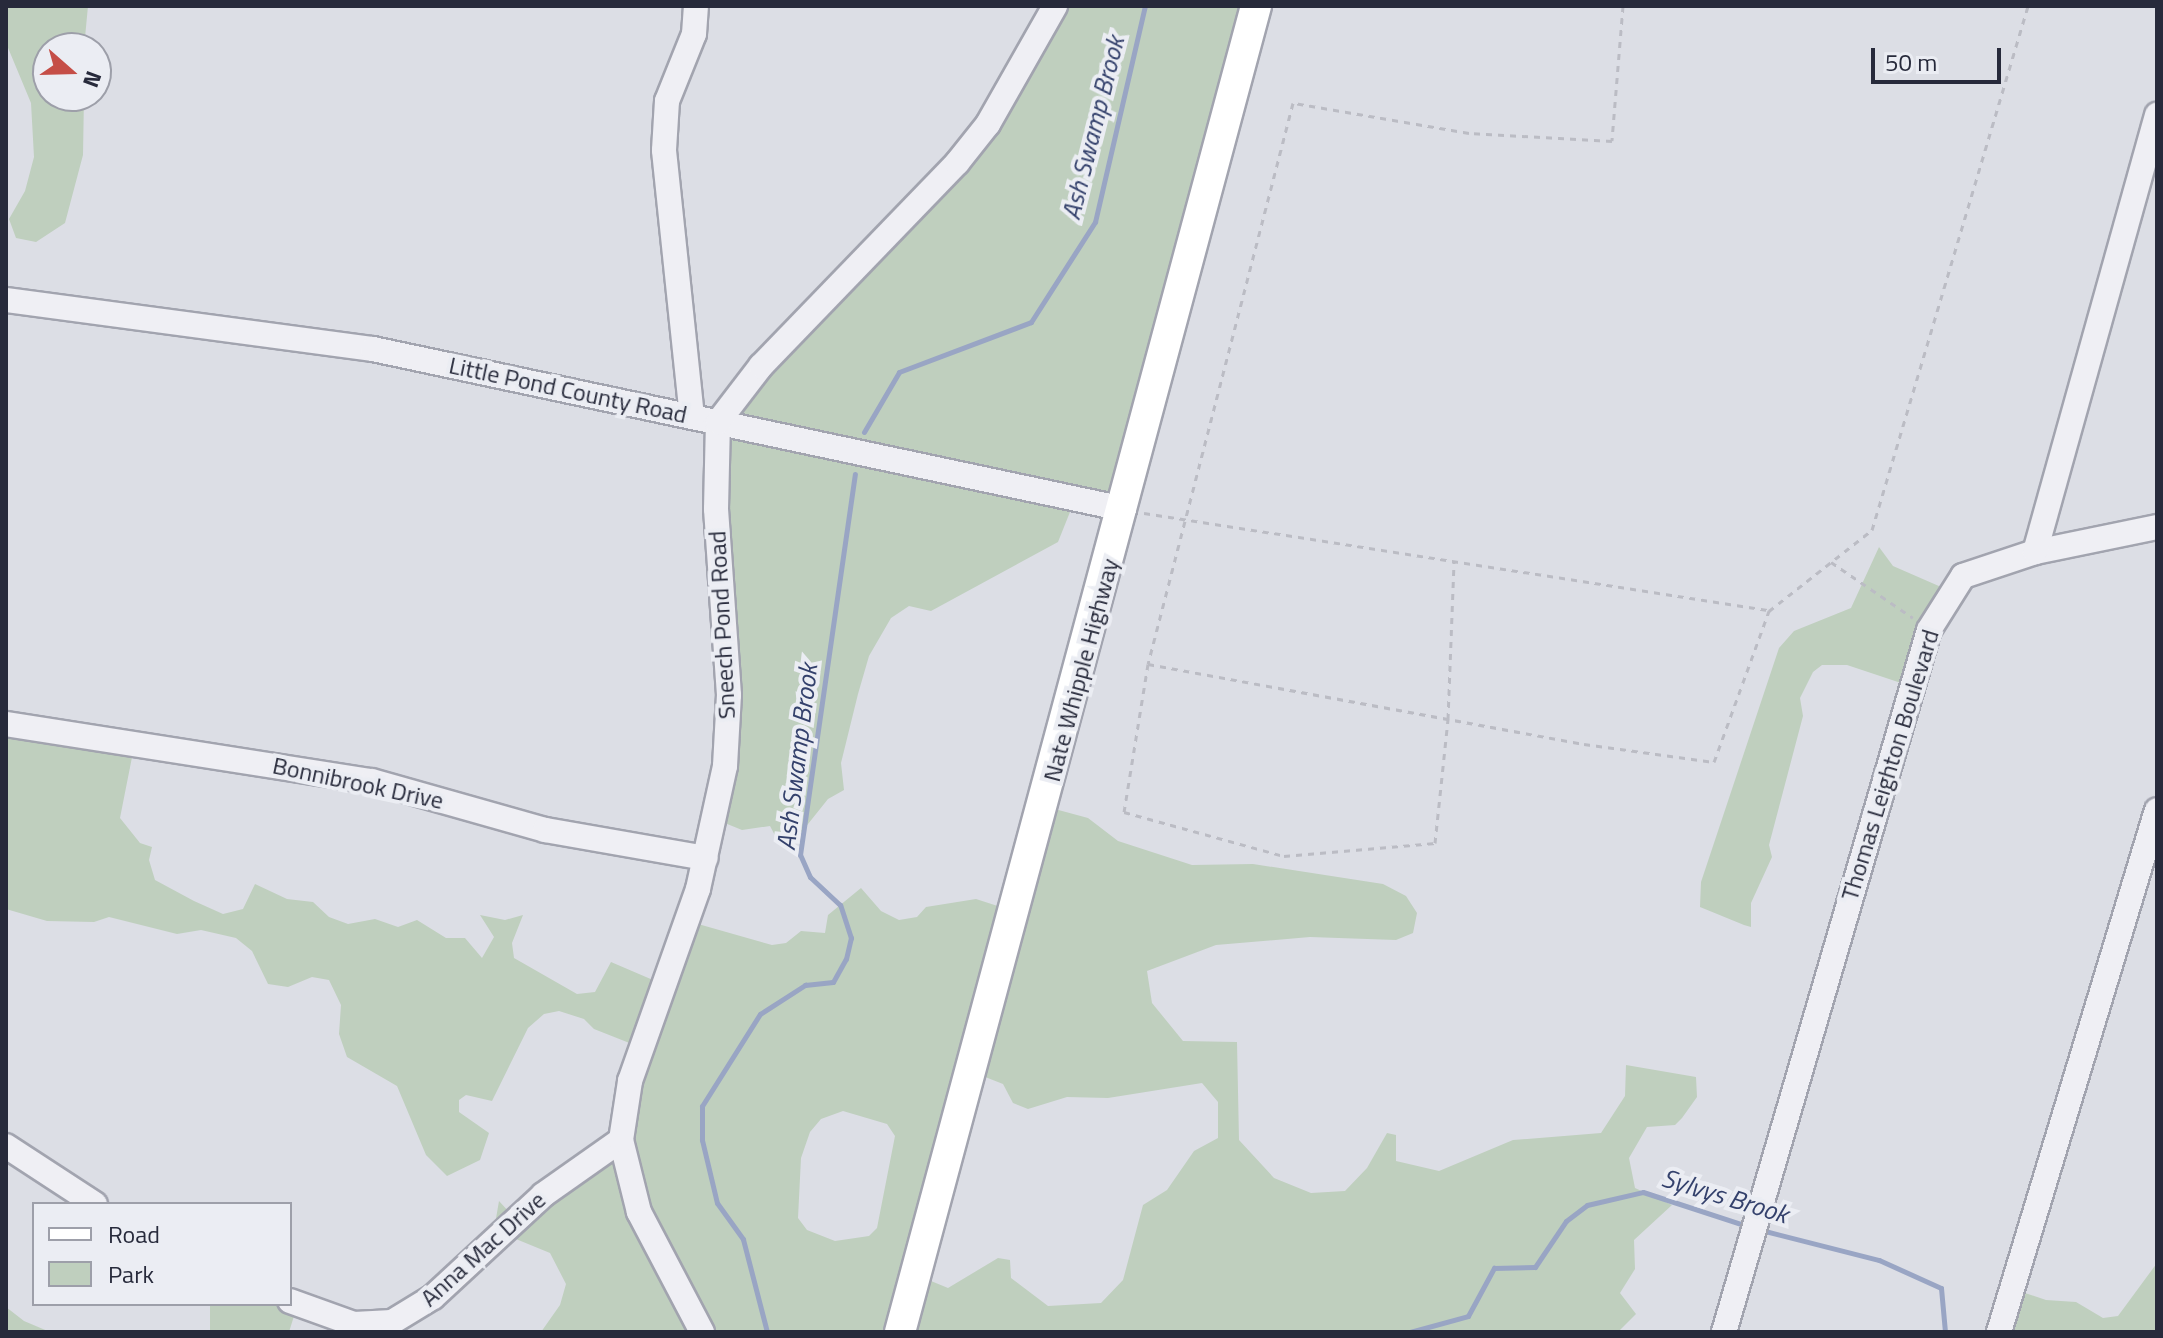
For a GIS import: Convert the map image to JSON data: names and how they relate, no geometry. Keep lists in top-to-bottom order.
{
  "streets": {
    "main road": ["Nate Whipple Highway"],
    "street": [
      "Little Pond County Road",
      "Sneech Pond Road",
      "Thomas Leighton Boulevard",
      "Bonnibrook Drive",
      "Anna Mac Drive"
    ]
  },
  "crossings": [
    ["Little Pond County Road", "Sneech Pond Road"],
    ["Little Pond County Road", "Nate Whipple Highway"],
    ["Sneech Pond Road", "Bonnibrook Drive"],
    ["Sneech Pond Road", "Anna Mac Drive"]
  ],
  "water": ["Ash Swamp Brook", "Sylvys Brook"],
  "legend": ["Road", "Park"],
  "scale_bar": "50 m",
  "north": "right"
}
